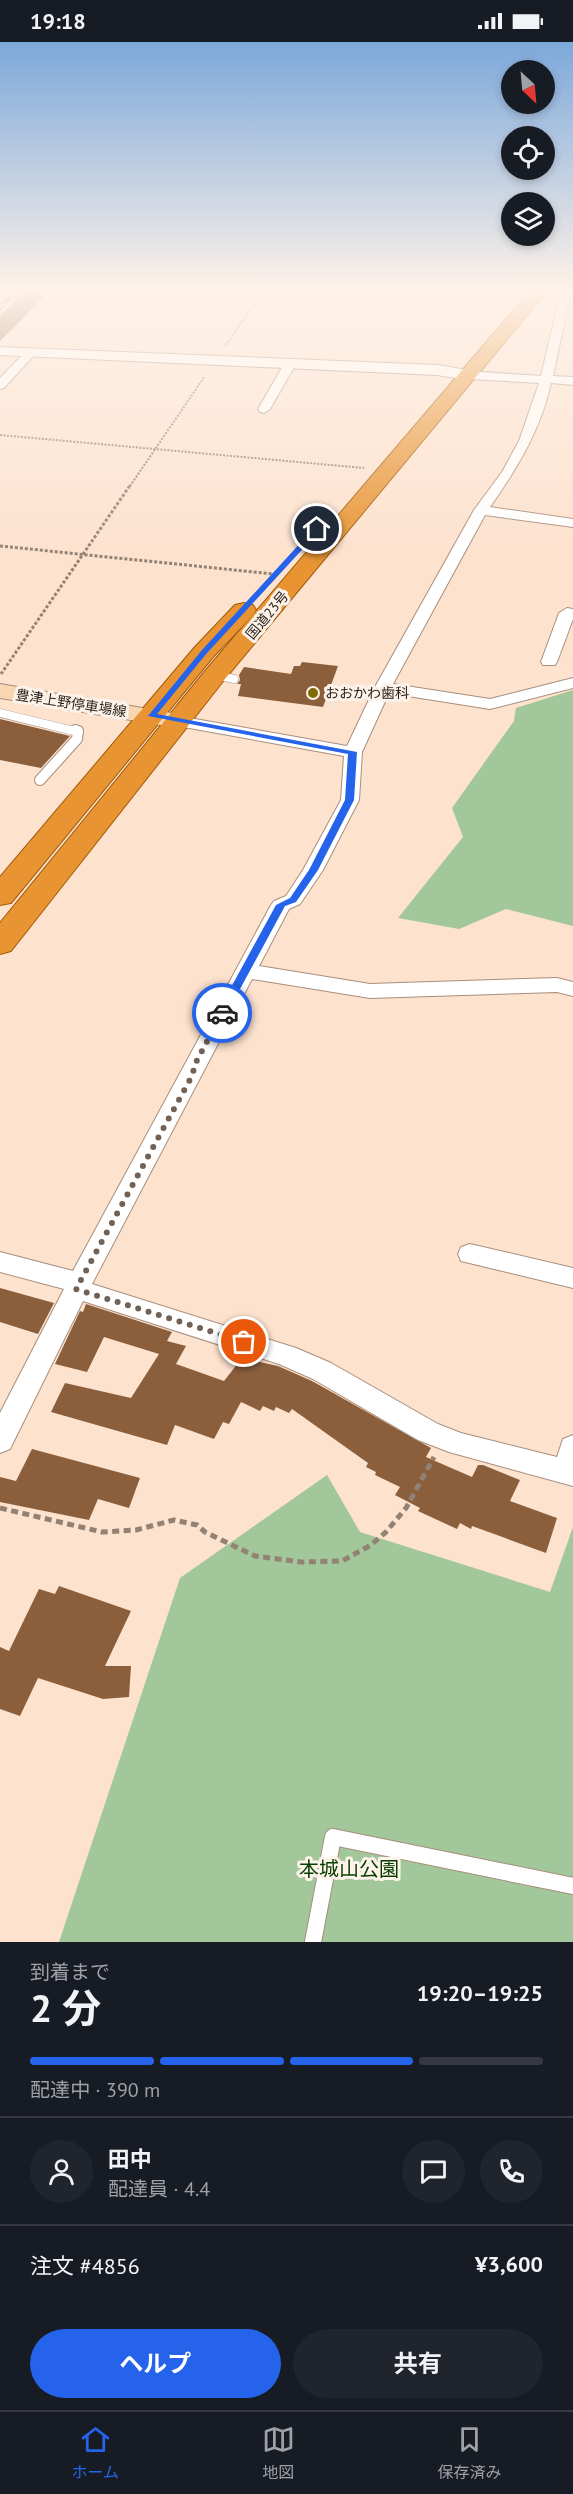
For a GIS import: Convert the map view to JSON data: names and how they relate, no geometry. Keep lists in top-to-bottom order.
{
  "streets": {
    "highway": ["国道23号"],
    "main road": ["豊津上野停車場線"]
  },
  "crossings": [
    ["国道23号", "豊津上野停車場線"]
  ],
  "parks": ["本城山公園"],
  "places": ["おおかわ歯科"],
  "north": "bottom right",
  "page": {
    "status": "19:18",
    "heading": ["2 分", "到着まで", "19:20–19:25"],
    "panel": [
      "田中",
      "配達員 · 4.4",
      "注文 #4856",
      "¥3,600"
    ],
    "bar": "配達中 · 390 m",
    "buttons": ["ヘルプ", "共有"],
    "tabs": ["ホーム", "地図", "保存済み"]
  }
}
